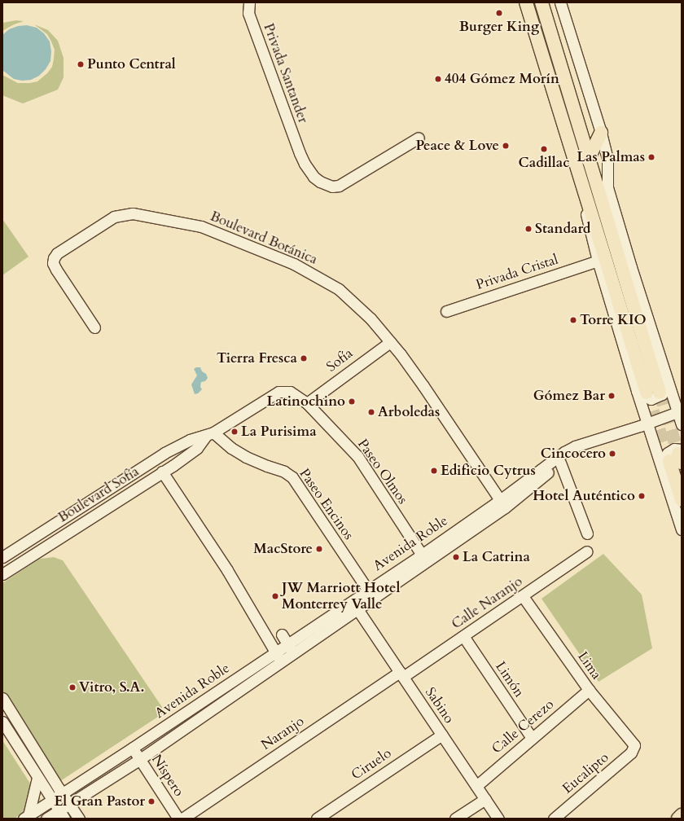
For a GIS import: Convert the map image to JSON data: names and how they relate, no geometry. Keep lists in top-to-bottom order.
{
  "streets": {
    "street": [
      "Privada Santander",
      "Boulevard Botánica",
      "Privada Cristal",
      "Sofía",
      "Paseo Olmos",
      "Boulevard Sofía",
      "Paseo Encinos",
      "Avenida Roble",
      "Calle Naranjo",
      "Lima",
      "Limón",
      "Sabino",
      "Calle Cerezo",
      "Naranjo",
      "Ciruelo",
      "Eucalipto",
      "Níspero"
    ]
  },
  "crossings": [
    ["Boulevard Botánica", "Sofía"],
    ["Boulevard Botánica", "Avenida Roble"],
    ["Sofía", "Paseo Olmos"],
    ["Sofía", "Boulevard Sofía"],
    ["Paseo Olmos", "Boulevard Sofía"],
    ["Paseo Olmos", "Avenida Roble"],
    ["Boulevard Sofía", "Paseo Encinos"],
    ["Paseo Encinos", "Avenida Roble"],
    ["Avenida Roble", "Sabino"],
    ["Avenida Roble", "Níspero"],
    ["Calle Naranjo", "Lima"],
    ["Calle Naranjo", "Limón"],
    ["Calle Naranjo", "Sabino"],
    ["Calle Naranjo", "Naranjo"],
    ["Lima", "Calle Cerezo"],
    ["Lima", "Eucalipto"],
    ["Limón", "Calle Cerezo"],
    ["Sabino", "Calle Cerezo"],
    ["Sabino", "Naranjo"],
    ["Sabino", "Ciruelo"]
  ],
  "places": [
    "Burger King",
    "Punto Central",
    "404 Gómez Morín",
    "Peace & Love",
    "Cadillac",
    "Las Palmas",
    "Standard",
    "Torre KIO",
    "Tierra Fresca",
    "Gómez Bar",
    "Latinochino",
    "Arboledas",
    "La Purisima",
    "Cincocero",
    "Edificio Cytrus",
    "Hotel Auténtico",
    "MacStore",
    "La Catrina",
    "JW Marriott Hotel Monterrey Valle",
    "Vitro, S.A.",
    "El Gran Pastor"
  ]
}
